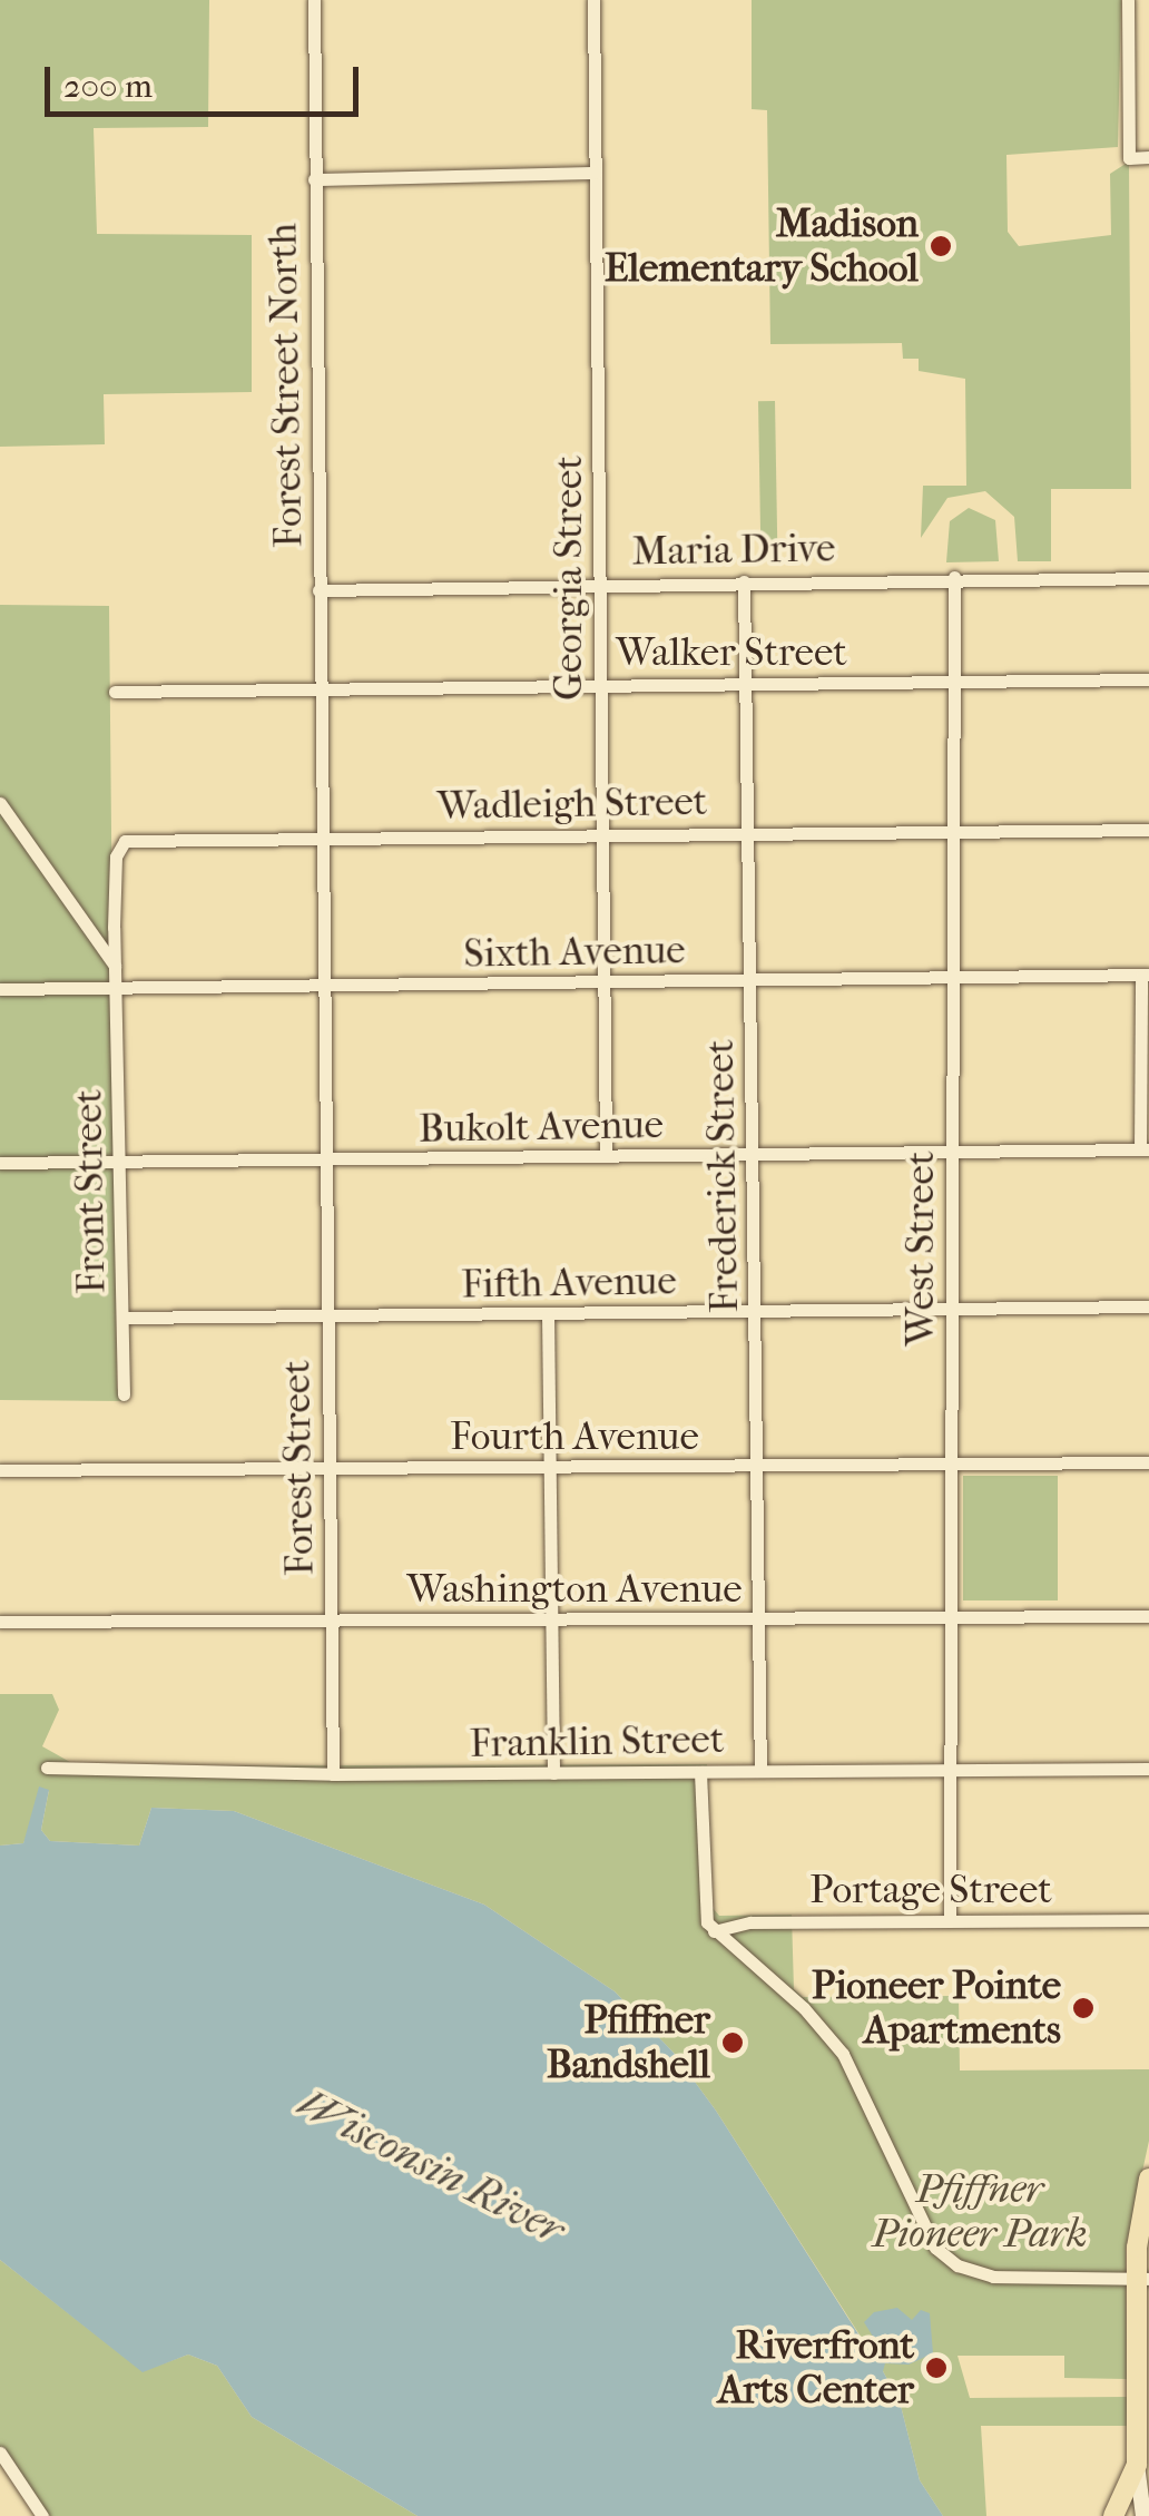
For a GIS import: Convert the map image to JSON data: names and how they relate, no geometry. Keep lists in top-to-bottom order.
{
  "streets": {
    "street": [
      "Forest Street North",
      "Maria Drive",
      "Georgia Street",
      "Walker Street",
      "Wadleigh Street",
      "Sixth Avenue",
      "Bukolt Avenue",
      "Frederick Street",
      "Front Street",
      "West Street",
      "Fifth Avenue",
      "Fourth Avenue",
      "Forest Street",
      "Washington Avenue",
      "Franklin Street",
      "Portage Street"
    ]
  },
  "crossings": [
    ["Forest Street North", "Maria Drive"],
    ["Maria Drive", "Georgia Street"],
    ["Maria Drive", "Frederick Street"],
    ["Maria Drive", "West Street"],
    ["Georgia Street", "Walker Street"],
    ["Georgia Street", "Wadleigh Street"],
    ["Georgia Street", "Sixth Avenue"],
    ["Georgia Street", "Bukolt Avenue"],
    ["Walker Street", "Frederick Street"],
    ["Walker Street", "West Street"],
    ["Wadleigh Street", "Frederick Street"],
    ["Wadleigh Street", "Front Street"],
    ["Wadleigh Street", "West Street"],
    ["Sixth Avenue", "Frederick Street"],
    ["Sixth Avenue", "Front Street"],
    ["Sixth Avenue", "West Street"],
    ["Bukolt Avenue", "Frederick Street"],
    ["Bukolt Avenue", "Front Street"],
    ["Bukolt Avenue", "West Street"],
    ["Bukolt Avenue", "Forest Street"],
    ["Frederick Street", "Fifth Avenue"],
    ["Frederick Street", "Fourth Avenue"],
    ["Frederick Street", "Washington Avenue"],
    ["Frederick Street", "Franklin Street"],
    ["Front Street", "Fifth Avenue"],
    ["West Street", "Fifth Avenue"],
    ["West Street", "Fourth Avenue"],
    ["West Street", "Washington Avenue"],
    ["West Street", "Franklin Street"],
    ["West Street", "Portage Street"],
    ["Fifth Avenue", "Forest Street"],
    ["Fourth Avenue", "Forest Street"],
    ["Forest Street", "Washington Avenue"],
    ["Forest Street", "Franklin Street"]
  ],
  "water": ["Wisconsin River"],
  "parks": ["Pfiffner Pioneer Park"],
  "places": [
    "Madison Elementary School",
    "Pioneer Pointe Apartments",
    "Pfiffner Bandshell",
    "Riverfront Arts Center"
  ],
  "scale_bar": "200 m"
}
